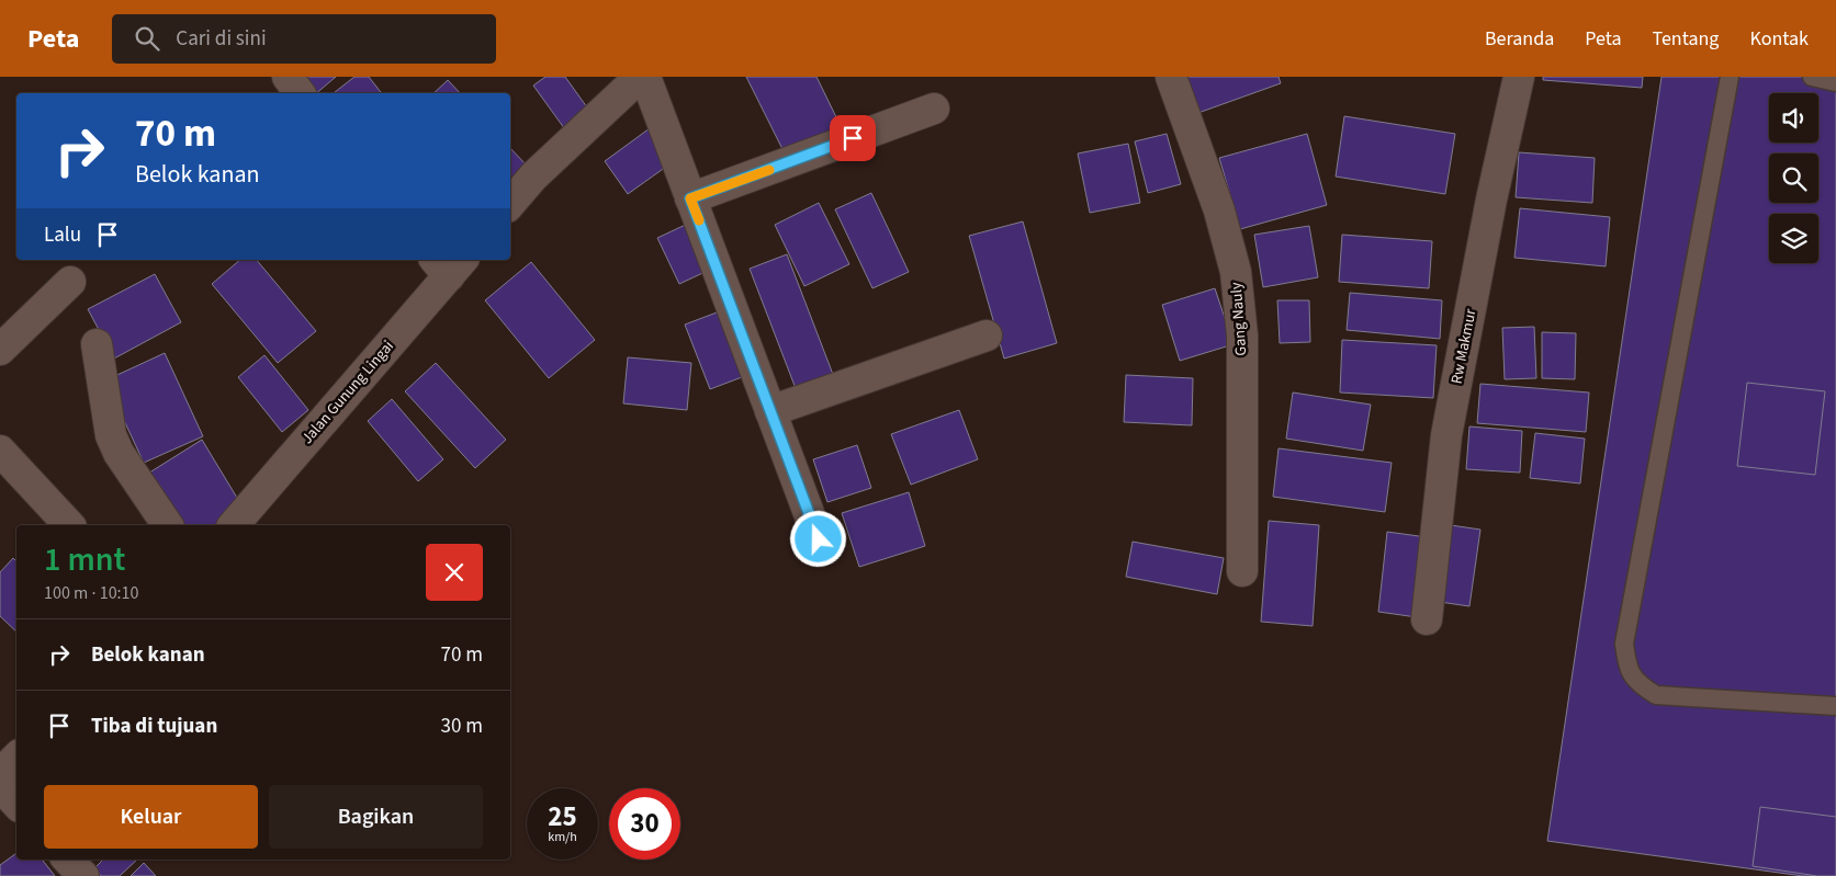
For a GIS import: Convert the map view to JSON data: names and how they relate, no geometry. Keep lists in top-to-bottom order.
{
  "streets": {
    "street": ["Gang Nauly", "Rw Makmur", "Jalan Gunung Lingai"]
  },
  "page": {
    "header": "Peta",
    "search": "Cari di sini",
    "nav": [
      "Beranda",
      "Peta",
      "Tentang",
      "Kontak"
    ],
    "turn": ["70 m", "Belok kanan"],
    "then": "Lalu",
    "heading": ["1 mnt", "100 m · 10:10"],
    "list": [
      {
        "name": "Belok kanan",
        "value": "70 m"
      },
      {
        "name": "Tiba di tujuan",
        "value": "30 m"
      }
    ],
    "buttons": ["Keluar", "Bagikan"],
    "speed": "25 km/h",
    "limit": "30"
  }
}
